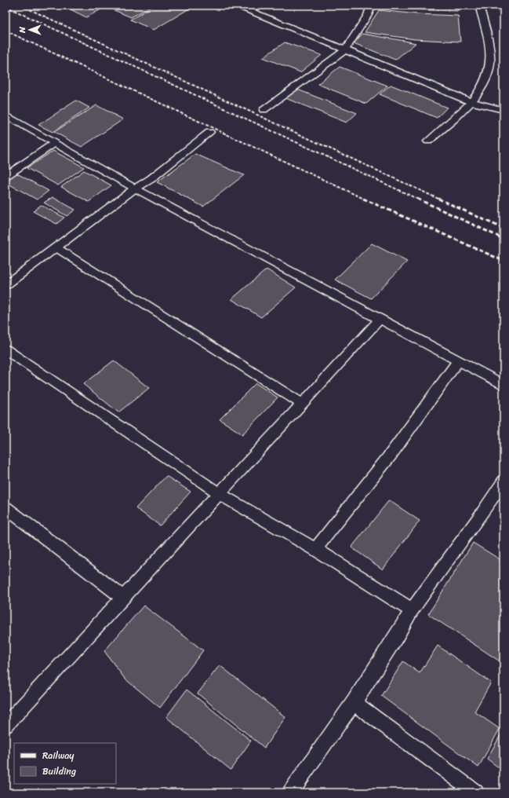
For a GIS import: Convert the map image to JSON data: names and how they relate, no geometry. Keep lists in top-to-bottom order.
{
  "legend": ["Railway", "Building"],
  "north": "left"
}
